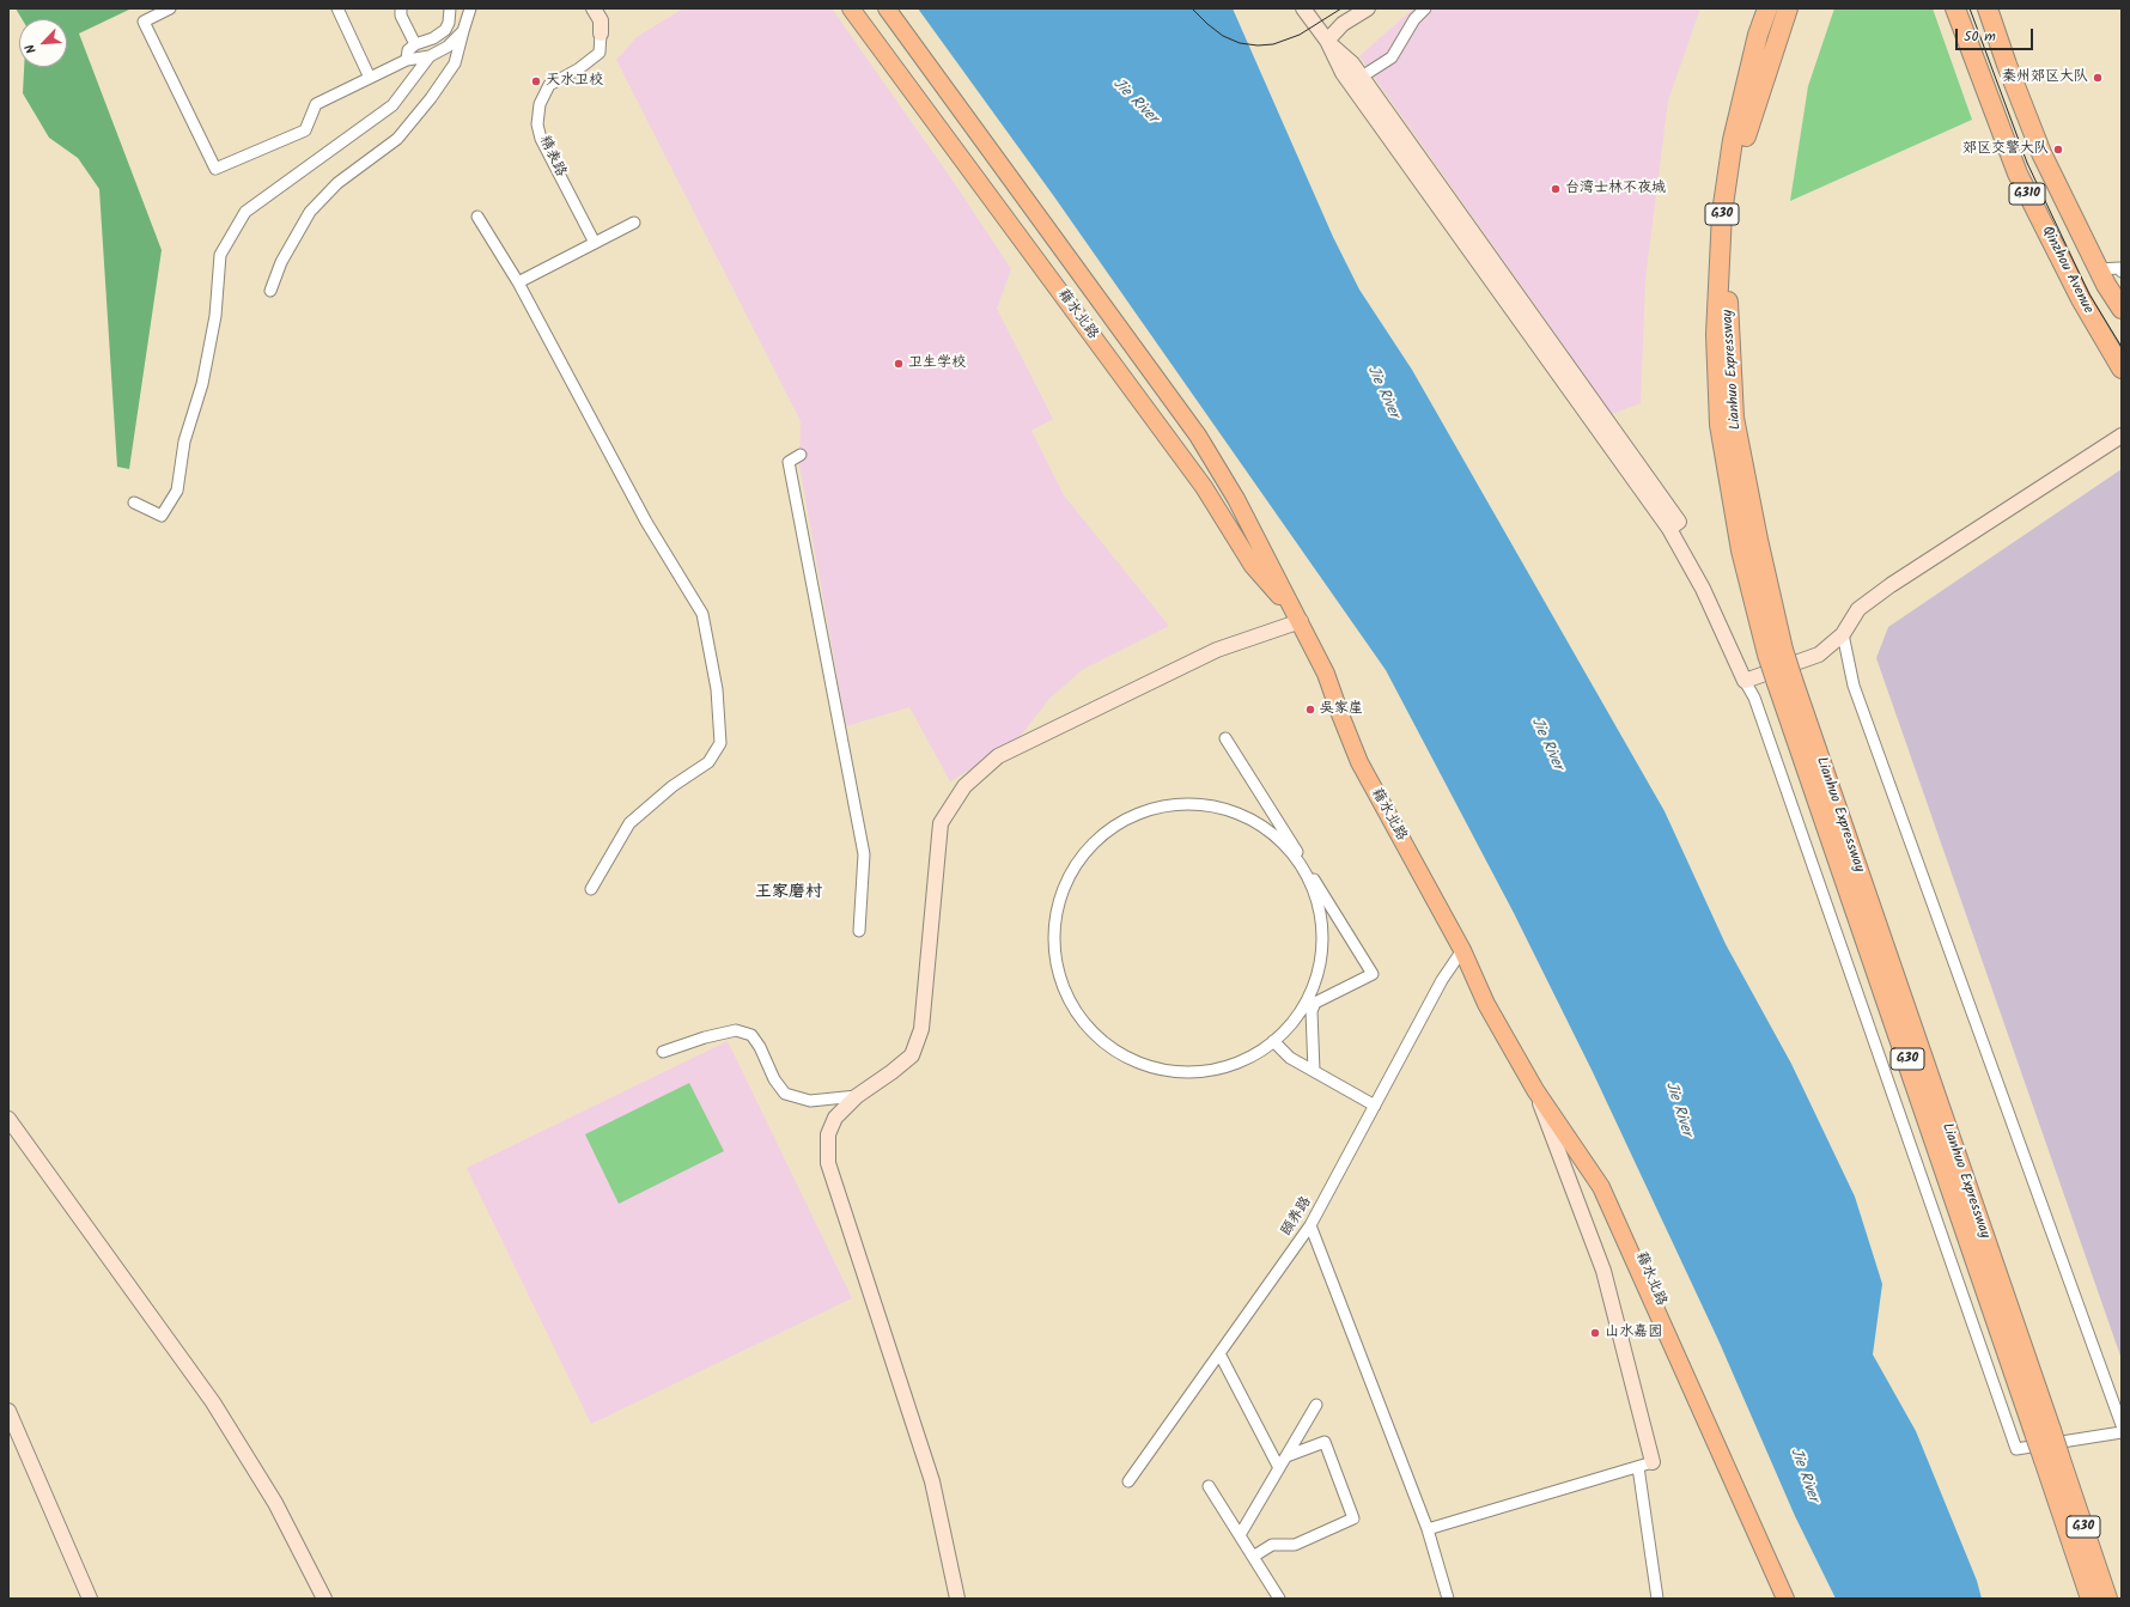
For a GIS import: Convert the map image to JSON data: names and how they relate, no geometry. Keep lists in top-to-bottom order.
{
  "streets": {
    "highway": [
      "G310",
      "G30",
      "Qinzhou Avenue",
      "Lianhuo Expressway"
    ],
    "main road": ["藉水北路"],
    "street": ["精表路", "颐养路"]
  },
  "crossings": [
    ["藉水北路", "颐养路"]
  ],
  "districts": ["王家磨村"],
  "water": ["Jie River"],
  "places": [
    "秦州郊区大队",
    "天水卫校",
    "郊区交警大队",
    "台湾士林不夜城",
    "卫生学校",
    "吴家崖",
    "山水嘉园"
  ],
  "scale_bar": "50 m",
  "north": "bottom left"
}
